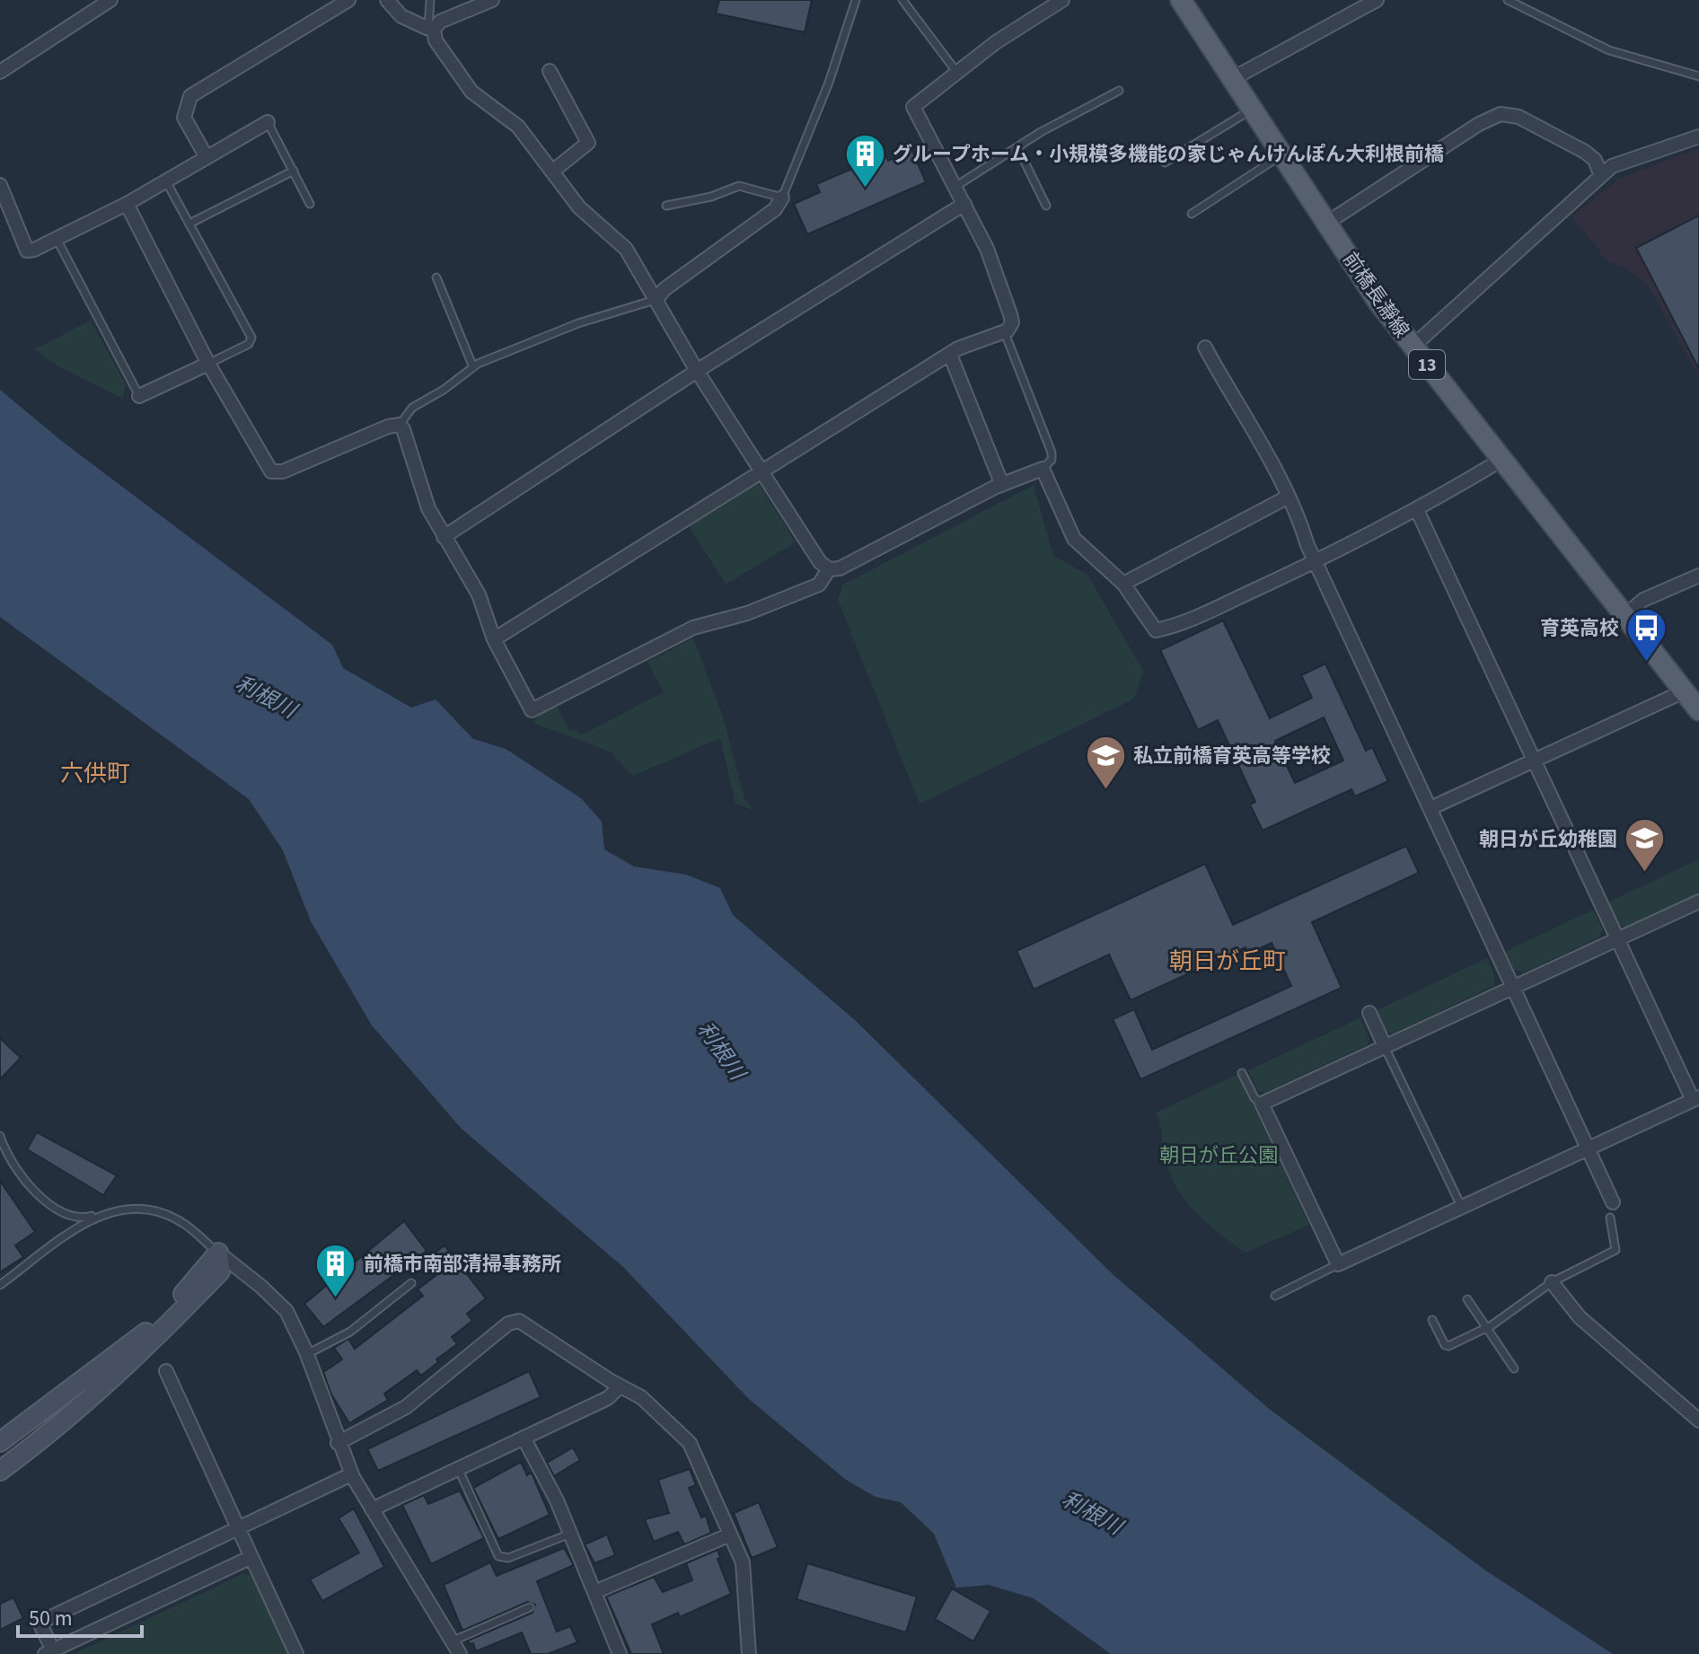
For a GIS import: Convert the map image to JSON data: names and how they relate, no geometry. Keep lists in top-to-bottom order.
{
  "streets": {
    "main road": ["前橋長瀞線", "13"]
  },
  "districts": ["六供町", "朝日が丘町"],
  "water": ["利根川"],
  "parks": ["朝日が丘公園"],
  "places": {
    "building": ["グループホーム・小規模多機能の家じゃんけんぽん大利根前橋", "前橋市南部清掃事務所"],
    "bus stop": ["育英高校"],
    "school or university": ["私立前橋育英高等学校", "朝日が丘幼稚園"]
  },
  "scale_bar": "50 m"
}
